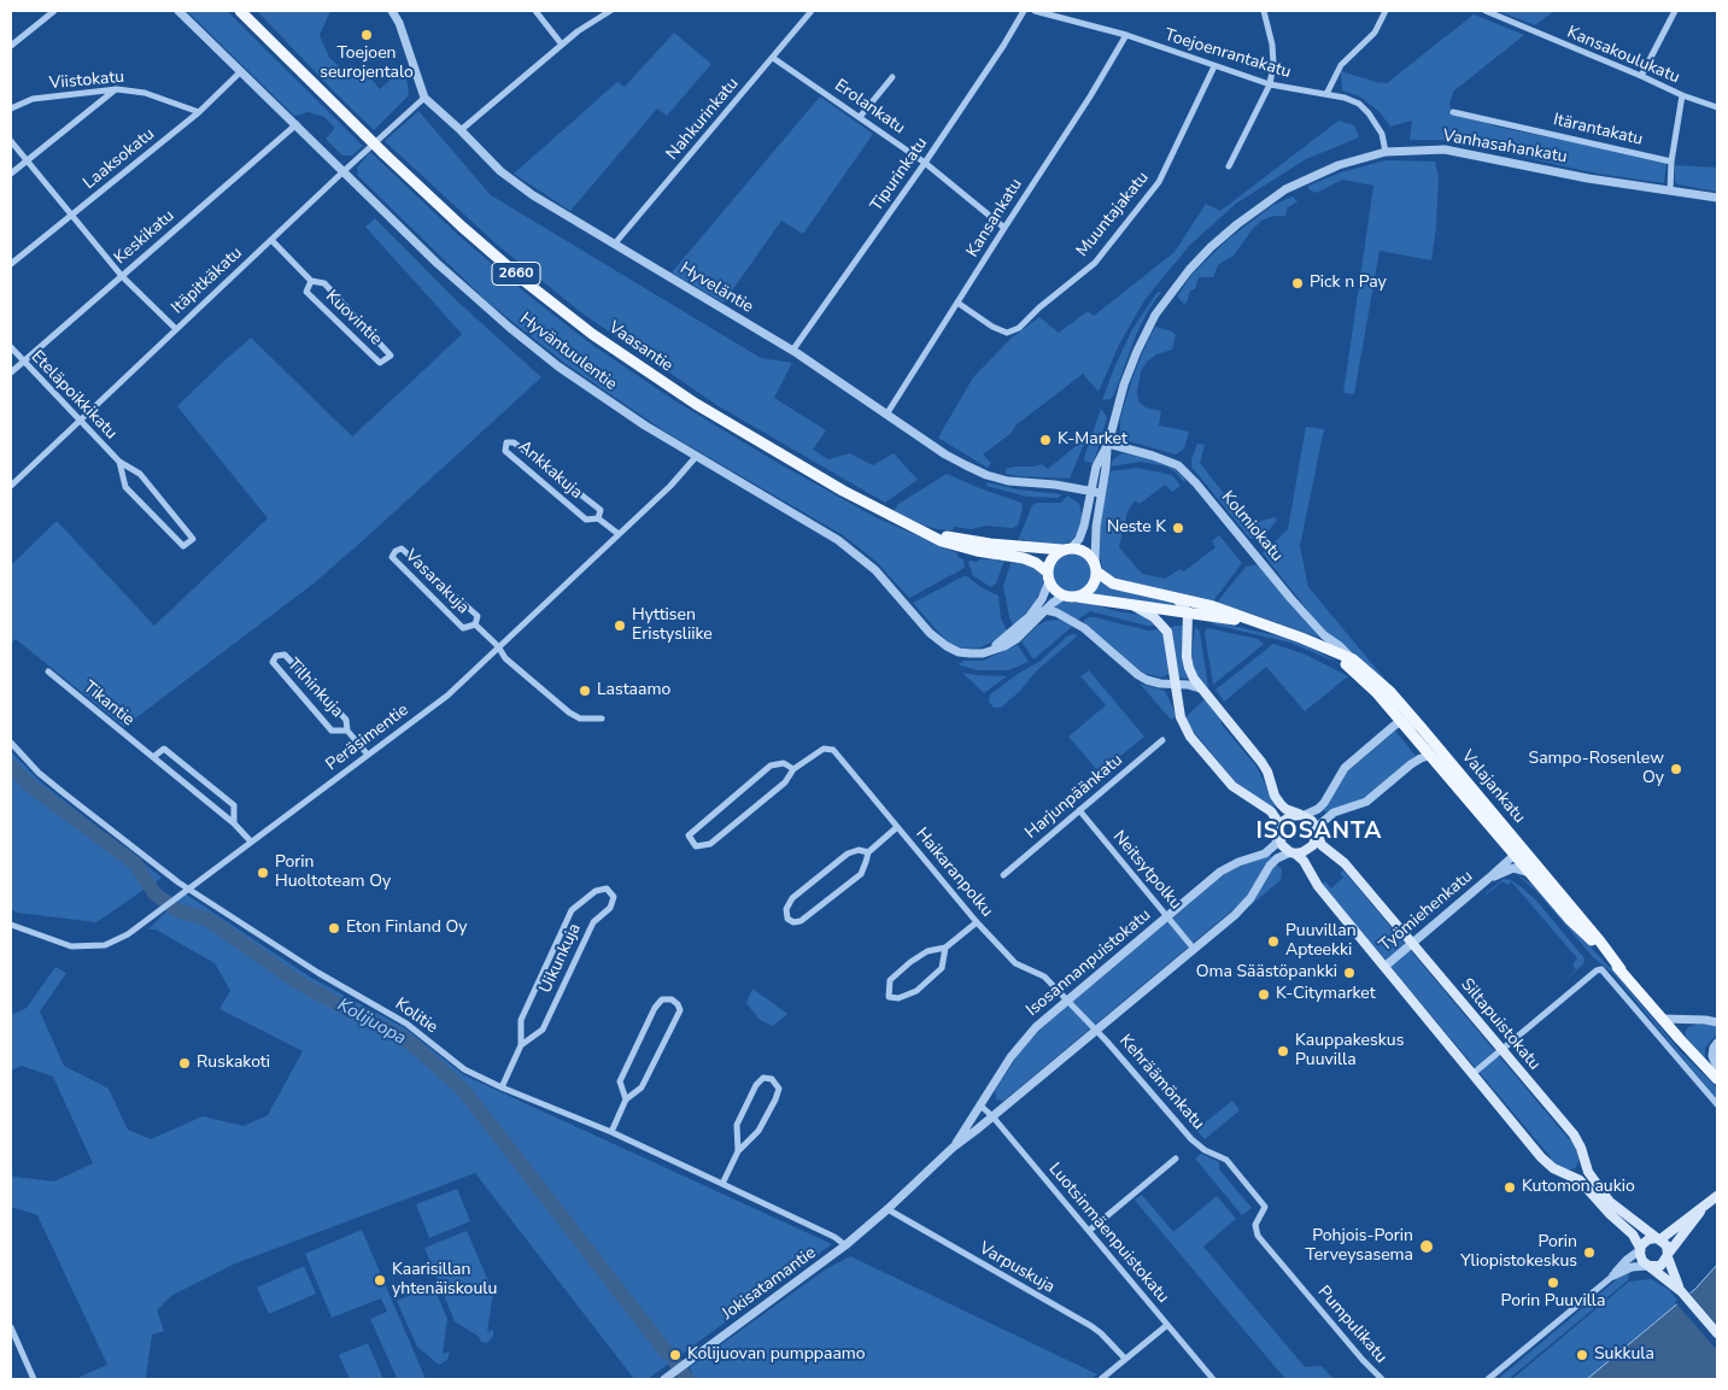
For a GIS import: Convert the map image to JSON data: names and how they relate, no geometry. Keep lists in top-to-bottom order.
{
  "streets": {
    "main road": [
      "2660",
      "Vaasantie",
      "Valajankatu",
      "Siltapuistokatu"
    ],
    "street": [
      "Toejoenrantakatu",
      "Kansakoulukatu",
      "Viistokatu",
      "Erolankatu",
      "Nahkurinkatu",
      "Itärantakatu",
      "Vanhasahankatu",
      "Laaksokatu",
      "Tipurinkatu",
      "Muuntajakatu",
      "Kansankatu",
      "Keskikatu",
      "Itäpitkäkatu",
      "Hyveläntie",
      "Kuovintie",
      "Hyväntuulentie",
      "Eteläpoikkikatu",
      "Ankkakuja",
      "Kolmiokatu",
      "Vasarakuja",
      "Tilhinkuja",
      "Tikantie",
      "Peräsimentie",
      "Harjunpäänkatu",
      "Neitsytpolku",
      "Haikaranpolku",
      "Työmiehenkatu",
      "Uikunkuja",
      "Isosannanpuistokatu",
      "Kolitie",
      "Kehräämönkatu",
      "Luotsinmäenpuistokatu",
      "Varpuskuja",
      "Jokisatamantie",
      "Pumpulikatu"
    ]
  },
  "crossings": [
    ["Toejoenrantakatu", "Vanhasahankatu"],
    ["Toejoenrantakatu", "Muuntajakatu"],
    ["Toejoenrantakatu", "Kansankatu"],
    ["Viistokatu", "Laaksokatu"],
    ["Erolankatu", "Nahkurinkatu"],
    ["Erolankatu", "Tipurinkatu"],
    ["Erolankatu", "Kansankatu"],
    ["Nahkurinkatu", "Hyveläntie"],
    ["Vanhasahankatu", "Hyveläntie"],
    ["Vanhasahankatu", "Vaasantie"],
    ["Vanhasahankatu", "Hyväntuulentie"],
    ["Vanhasahankatu", "Kolmiokatu"],
    ["Vanhasahankatu", "Valajankatu"],
    ["Laaksokatu", "Hyväntuulentie"],
    ["Tipurinkatu", "Hyveläntie"],
    ["Muuntajakatu", "Kansankatu"],
    ["Kansankatu", "Hyveläntie"],
    ["Keskikatu", "Hyväntuulentie"],
    ["Keskikatu", "Eteläpoikkikatu"],
    ["Itäpitkäkatu", "Hyveläntie"],
    ["Itäpitkäkatu", "Kuovintie"],
    ["Itäpitkäkatu", "Hyväntuulentie"],
    ["Itäpitkäkatu", "Eteläpoikkikatu"],
    ["Vaasantie", "Hyväntuulentie"],
    ["Vaasantie", "Valajankatu"],
    ["Hyväntuulentie", "Peräsimentie"],
    ["Hyväntuulentie", "Valajankatu"],
    ["Ankkakuja", "Peräsimentie"],
    ["Kolmiokatu", "Valajankatu"],
    ["Vasarakuja", "Peräsimentie"],
    ["Tilhinkuja", "Peräsimentie"],
    ["Tikantie", "Peräsimentie"],
    ["Peräsimentie", "Kolitie"],
    ["Valajankatu", "Työmiehenkatu"],
    ["Harjunpäänkatu", "Neitsytpolku"],
    ["Neitsytpolku", "Isosannanpuistokatu"],
    ["Haikaranpolku", "Isosannanpuistokatu"],
    ["Haikaranpolku", "Kehräämönkatu"],
    ["Työmiehenkatu", "Siltapuistokatu"],
    ["Uikunkuja", "Kolitie"],
    ["Isosannanpuistokatu", "Siltapuistokatu"],
    ["Isosannanpuistokatu", "Kehräämönkatu"],
    ["Isosannanpuistokatu", "Luotsinmäenpuistokatu"],
    ["Isosannanpuistokatu", "Varpuskuja"],
    ["Isosannanpuistokatu", "Jokisatamantie"],
    ["Kolitie", "Jokisatamantie"],
    ["Kehräämönkatu", "Pumpulikatu"],
    ["Varpuskuja", "Jokisatamantie"]
  ],
  "districts": ["ISOSANTA"],
  "water": ["Kolijuopa"],
  "places": [
    "Toejoen seurojentalo",
    "Pick n Pay",
    "K-Market",
    "Neste K",
    "Hyttisen Eristysliike",
    "Lastaamo",
    "Sampo-Rosenlew Oy",
    "Porin Huoltoteam Oy",
    "Eton Finland Oy",
    "Puuvillan Apteekki",
    "Oma Säästöpankki",
    "K-Citymarket",
    "Kauppakeskus Puuvilla",
    "Ruskakoti",
    "Kutomon aukio",
    "Pohjois-Porin Terveysasema",
    "Porin Yliopistokeskus",
    "Kaarisillan yhtenäiskoulu",
    "Porin Puuvilla",
    "Kolijuovan pumppaamo",
    "Sukkula"
  ]
}
